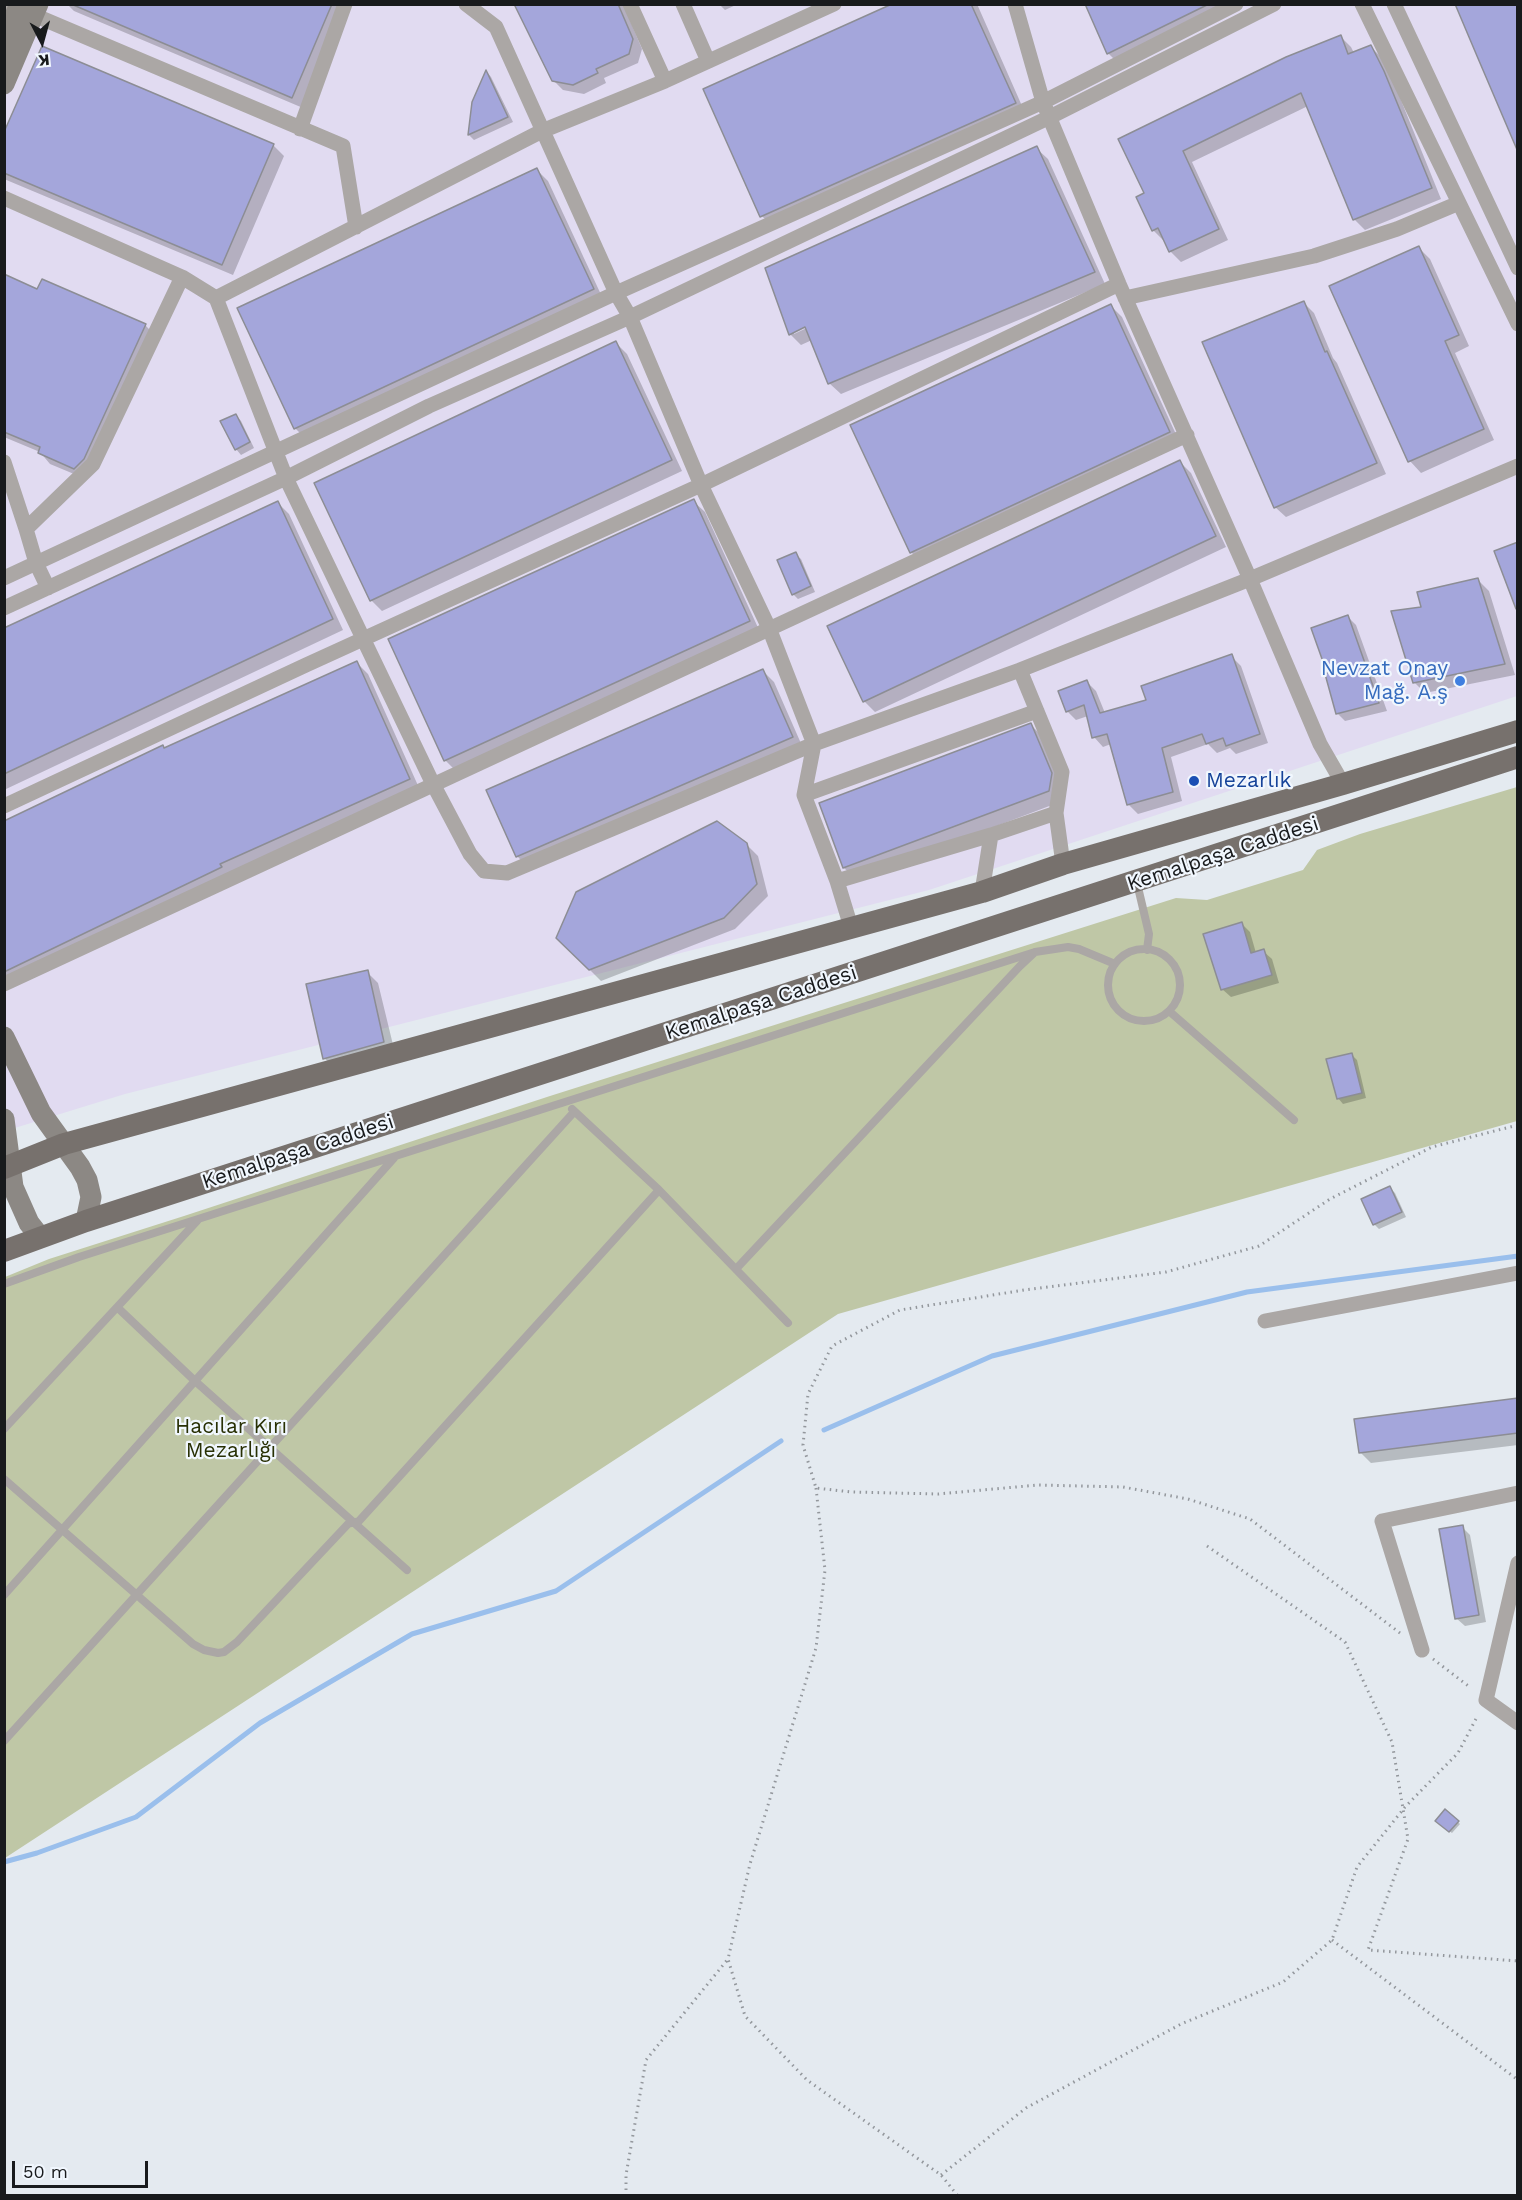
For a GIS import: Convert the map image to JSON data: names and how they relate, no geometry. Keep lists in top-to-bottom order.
{
  "streets": {
    "main road": ["Kemalpaşa Caddesi"]
  },
  "parks": ["Hacılar Kırı Mezarlığı"],
  "places": ["Nevzat Onay Mağ. A.ş", "Mezarlık"],
  "scale_bar": "50 m",
  "north": "bottom"
}
